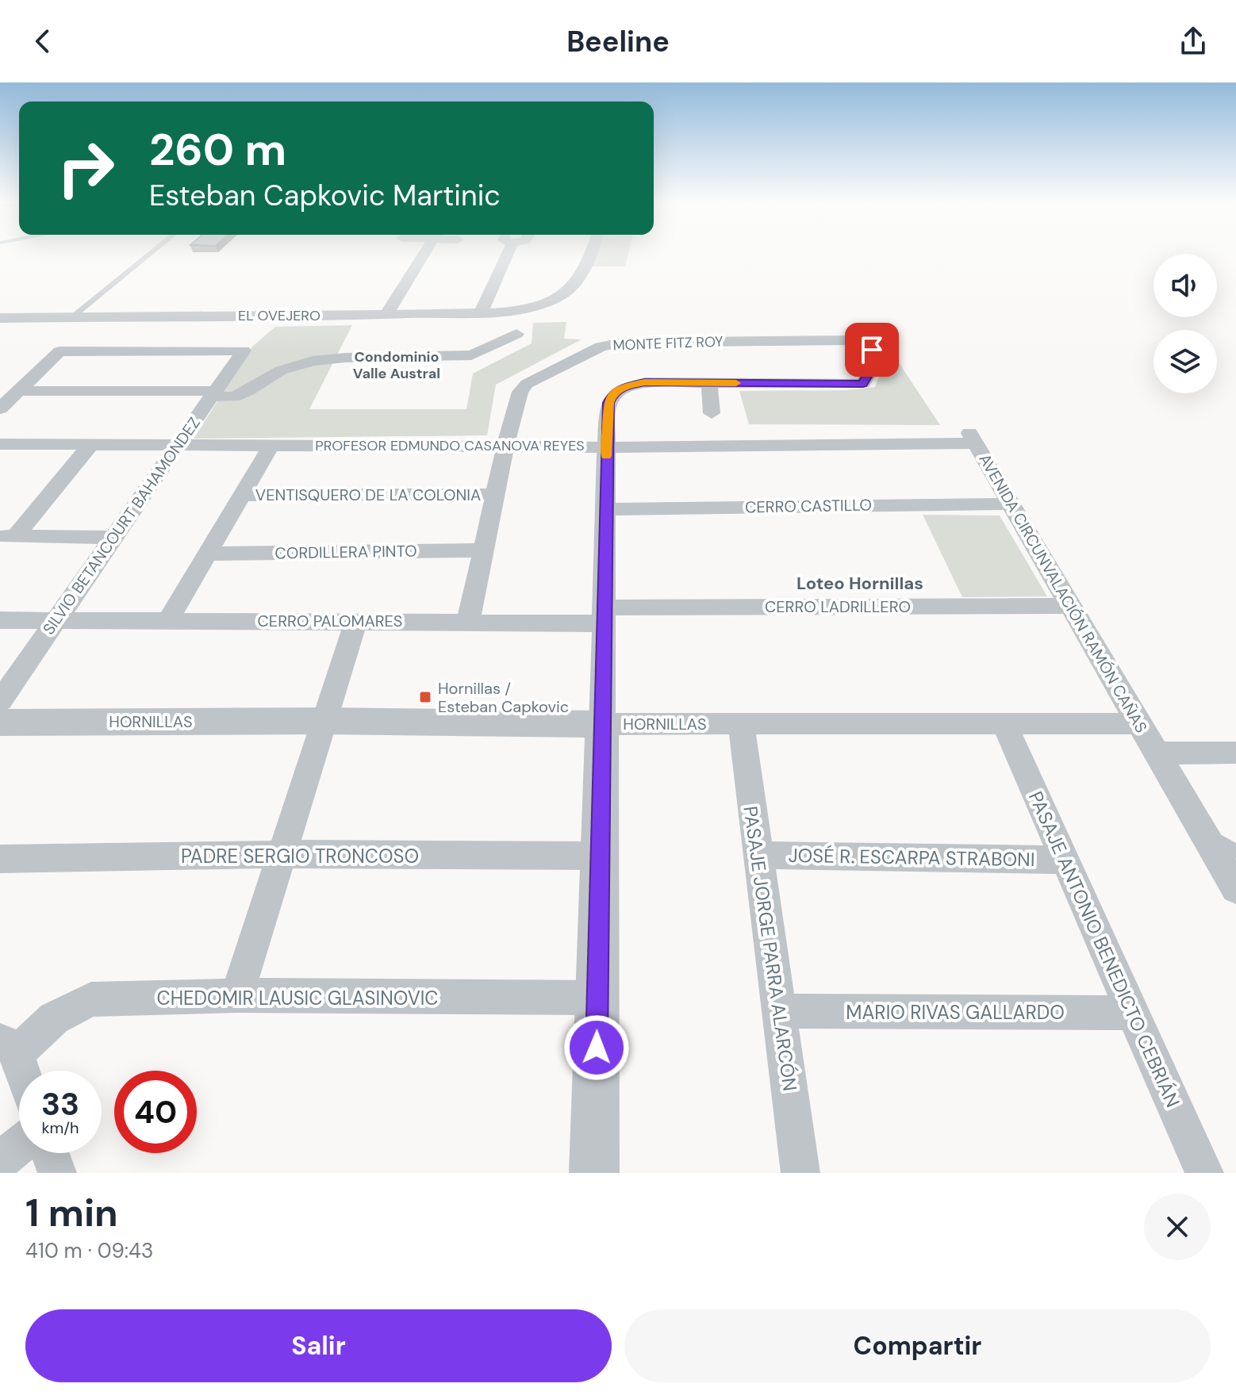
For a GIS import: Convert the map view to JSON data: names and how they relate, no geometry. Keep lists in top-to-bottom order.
{
  "streets": {
    "street": [
      "EL OVEJERO",
      "MONTE FITZ ROY",
      "PROFESOR EDMUNDO CASANOVA REYES",
      "VENTISQUERO DE LA COLONIA",
      "CERRO CASTILLO",
      "SILVIO BETANCOURT BAHAMONDEZ",
      "CORDILLERA PINTO",
      "AVENIDA CIRCUNVALACIÓN RAMÓN CAÑAS",
      "CERRO LADRILLERO",
      "CERRO PALOMARES",
      "HORNILLAS",
      "PADRE SERGIO TRONCOSO",
      "JOSÉ R. ESCARPA STRABONI",
      "PASAJE JORGE PARRA ALARCÓN",
      "PASAJE ANTONIO BENEDICTO CEBRIÁN",
      "CHEDOMIR LAUSIC GLASINOVIC",
      "MARIO RIVAS GALLARDO"
    ]
  },
  "crossings": [
    ["MONTE FITZ ROY", "PROFESOR EDMUNDO CASANOVA REYES"],
    ["MONTE FITZ ROY", "VENTISQUERO DE LA COLONIA"],
    ["MONTE FITZ ROY", "CORDILLERA PINTO"],
    ["MONTE FITZ ROY", "CERRO PALOMARES"],
    ["PROFESOR EDMUNDO CASANOVA REYES", "SILVIO BETANCOURT BAHAMONDEZ"],
    ["PROFESOR EDMUNDO CASANOVA REYES", "AVENIDA CIRCUNVALACIÓN RAMÓN CAÑAS"],
    ["CERRO CASTILLO", "AVENIDA CIRCUNVALACIÓN RAMÓN CAÑAS"],
    ["SILVIO BETANCOURT BAHAMONDEZ", "CERRO PALOMARES"],
    ["AVENIDA CIRCUNVALACIÓN RAMÓN CAÑAS", "CERRO LADRILLERO"],
    ["AVENIDA CIRCUNVALACIÓN RAMÓN CAÑAS", "HORNILLAS"],
    ["CERRO LADRILLERO", "CERRO PALOMARES"],
    ["HORNILLAS", "PASAJE JORGE PARRA ALARCÓN"],
    ["HORNILLAS", "PASAJE ANTONIO BENEDICTO CEBRIÁN"],
    ["JOSÉ R. ESCARPA STRABONI", "PASAJE JORGE PARRA ALARCÓN"],
    ["JOSÉ R. ESCARPA STRABONI", "PASAJE ANTONIO BENEDICTO CEBRIÁN"],
    ["PASAJE JORGE PARRA ALARCÓN", "MARIO RIVAS GALLARDO"],
    ["PASAJE ANTONIO BENEDICTO CEBRIÁN", "MARIO RIVAS GALLARDO"]
  ],
  "districts": ["Condominio Valle Austral", "Loteo Hornillas"],
  "places": {
    "transit": ["Hornillas / Esteban Capkovic"]
  },
  "page": {
    "header": "Beeline",
    "turn": ["260 m", "Esteban Capkovic Martinic"],
    "speed": "33 km/h",
    "limit": "40",
    "heading": ["1 min", "410 m · 09:43"],
    "buttons": ["Salir", "Compartir"]
  }
}
